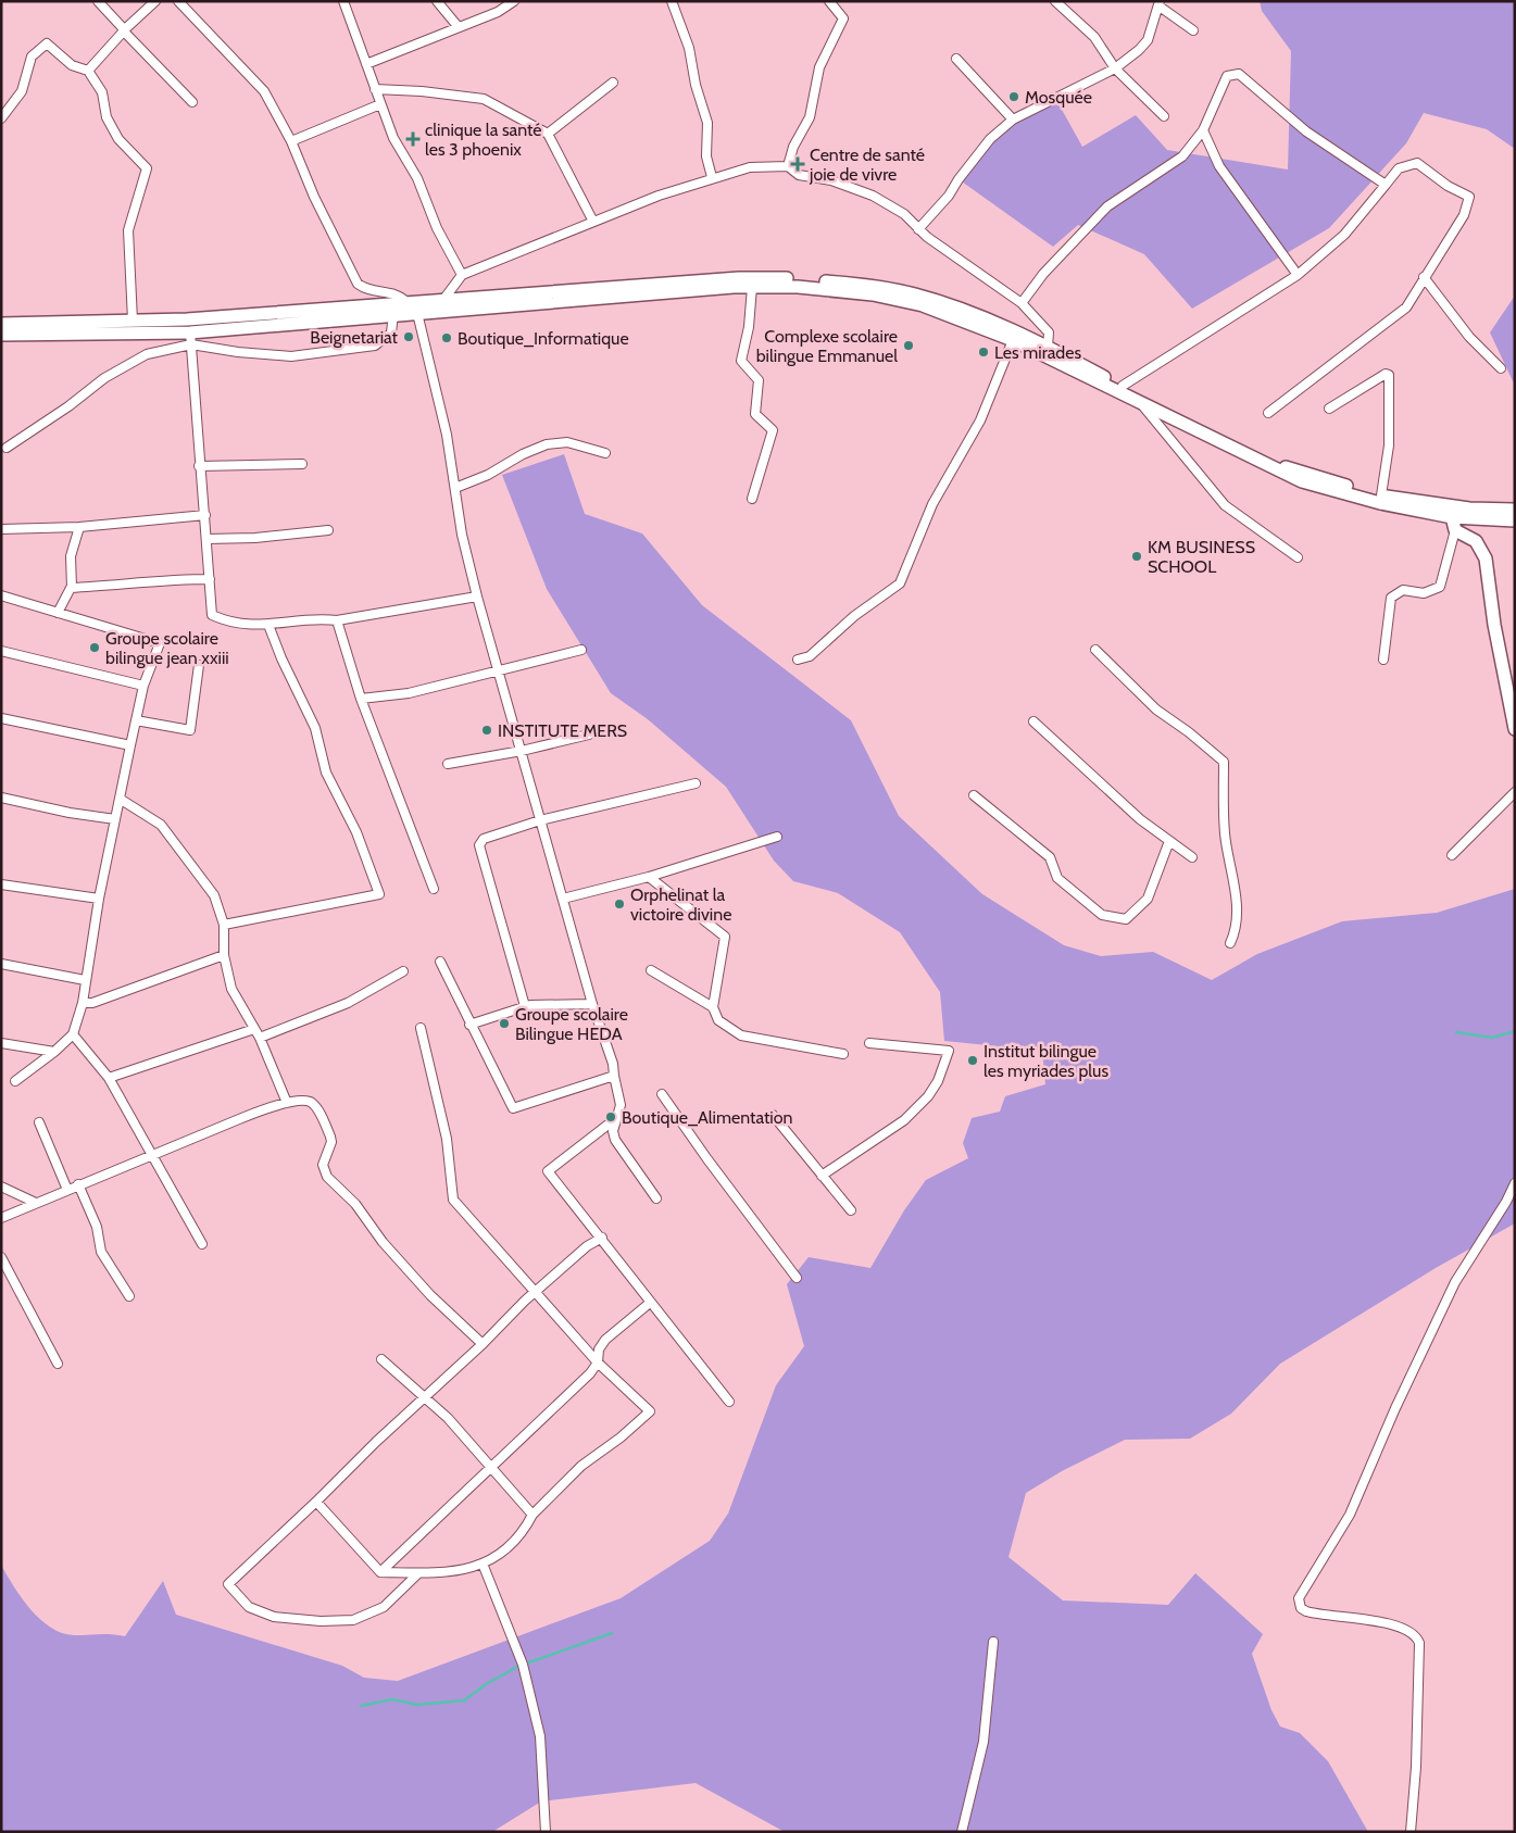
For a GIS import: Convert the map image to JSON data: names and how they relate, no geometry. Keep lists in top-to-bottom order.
{
  "places": {
    "other": [
      "Mosquée",
      "Beignetariat",
      "Boutique_Informatique",
      "Complexe scolaire bilingue Emmanuel",
      "Les mirades",
      "KM BUSINESS SCHOOL",
      "Groupe scolaire bilingue jean xxiii",
      "INSTITUTE MERS",
      "Orphelinat la victoire divine",
      "Groupe scolaire Bilingue HEDA",
      "Institut bilingue les myriades plus",
      "Boutique_Alimentation"
    ],
    "health": ["clinique la santé les 3 phoenix", "Centre de santé joie de vivre"]
  }
}
